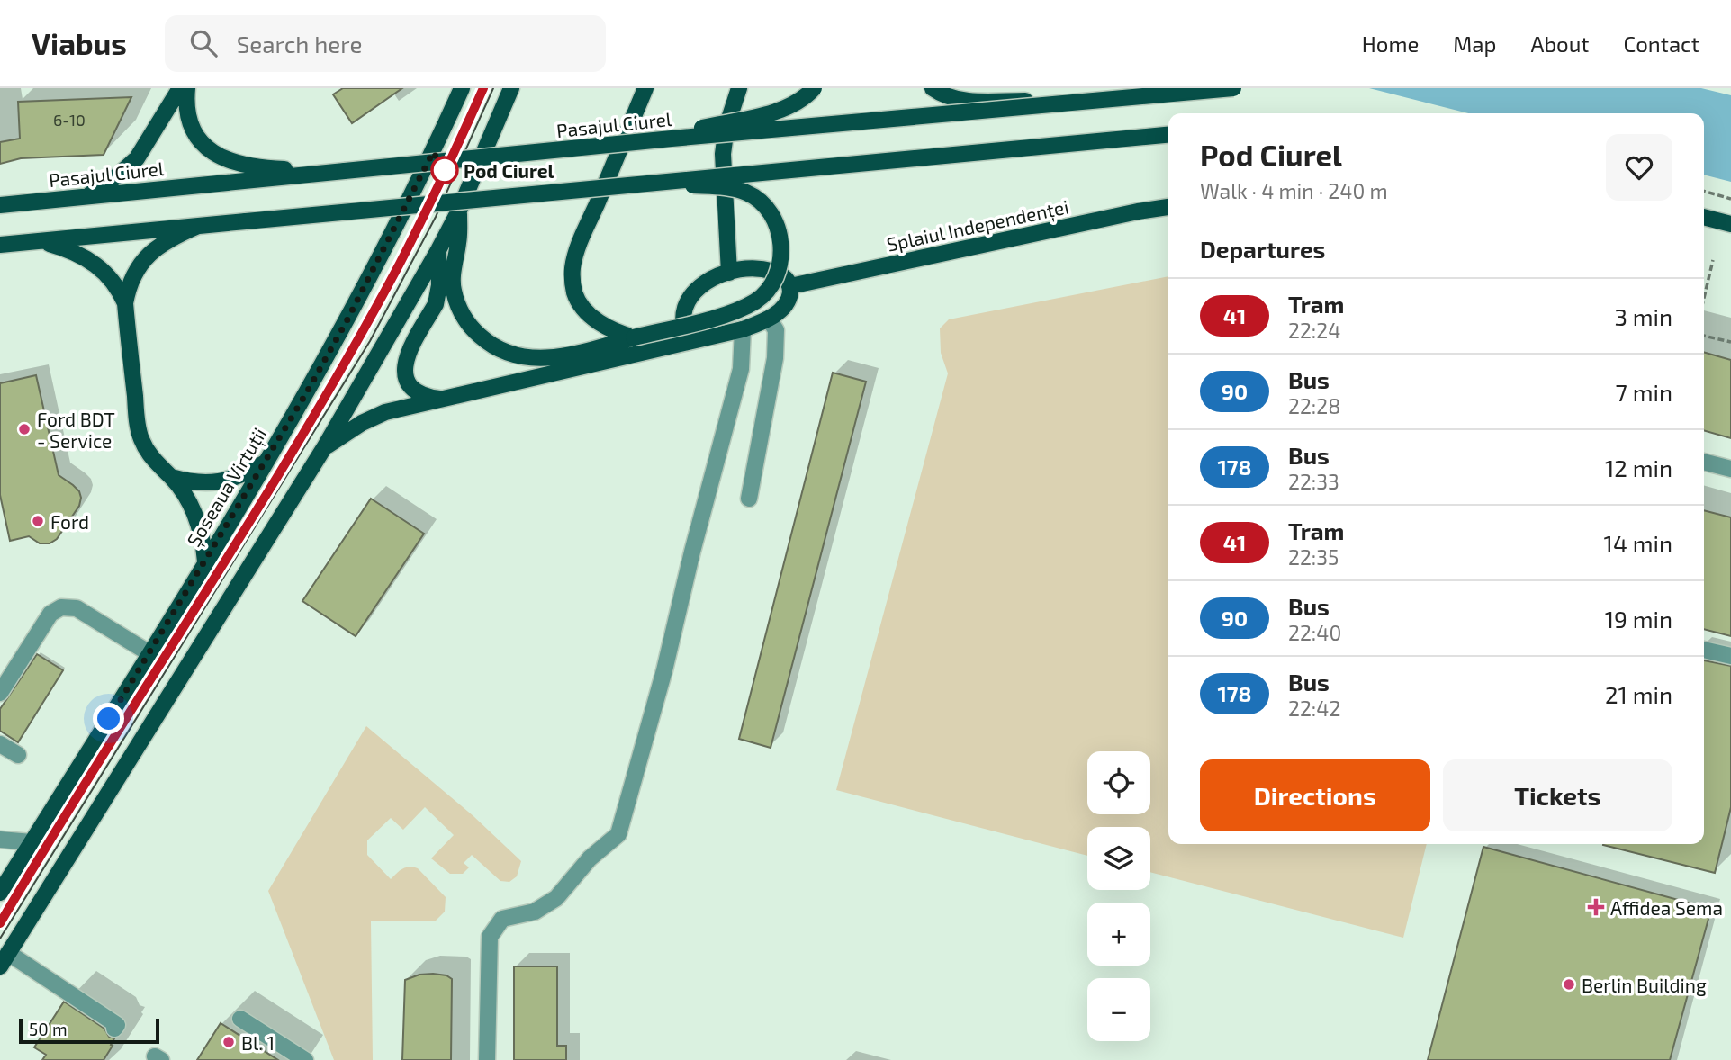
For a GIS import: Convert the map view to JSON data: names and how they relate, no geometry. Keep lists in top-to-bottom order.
{
  "streets": {
    "main road": ["Pasajul Ciurel", "Splaiul Independenței", "Șoseaua Virtuții"]
  },
  "places": {
    "other": [
      "Pod Ciurel",
      "Ford BDT - Service",
      "Ford",
      "Berlin Building",
      "Bl. 1"
    ],
    "health": ["Affidea Sema"]
  },
  "lines": ["tram line 41"],
  "house_numbers": ["6-10"],
  "scale_bar": "50 m",
  "page": {
    "header": "Viabus",
    "search": "Search here",
    "nav": [
      "Home",
      "Map",
      "About",
      "Contact"
    ],
    "heading": [
      ["Pod Ciurel", "Walk · 4 min · 240 m"],
      "Departures"
    ],
    "list": [
      {
        "mark": "41",
        "name": "Tram",
        "note": "22:24",
        "value": "3 min"
      },
      {
        "mark": "90",
        "name": "Bus",
        "note": "22:28",
        "value": "7 min"
      },
      {
        "mark": "178",
        "name": "Bus",
        "note": "22:33",
        "value": "12 min"
      },
      {
        "mark": "41",
        "name": "Tram",
        "note": "22:35",
        "value": "14 min"
      },
      {
        "mark": "90",
        "name": "Bus",
        "note": "22:40",
        "value": "19 min"
      },
      {
        "mark": "178",
        "name": "Bus",
        "note": "22:42",
        "value": "21 min"
      }
    ],
    "buttons": ["Directions", "Tickets"],
    "map_buttons": ["+", "−"],
    "scale": "50 m"
  }
}
